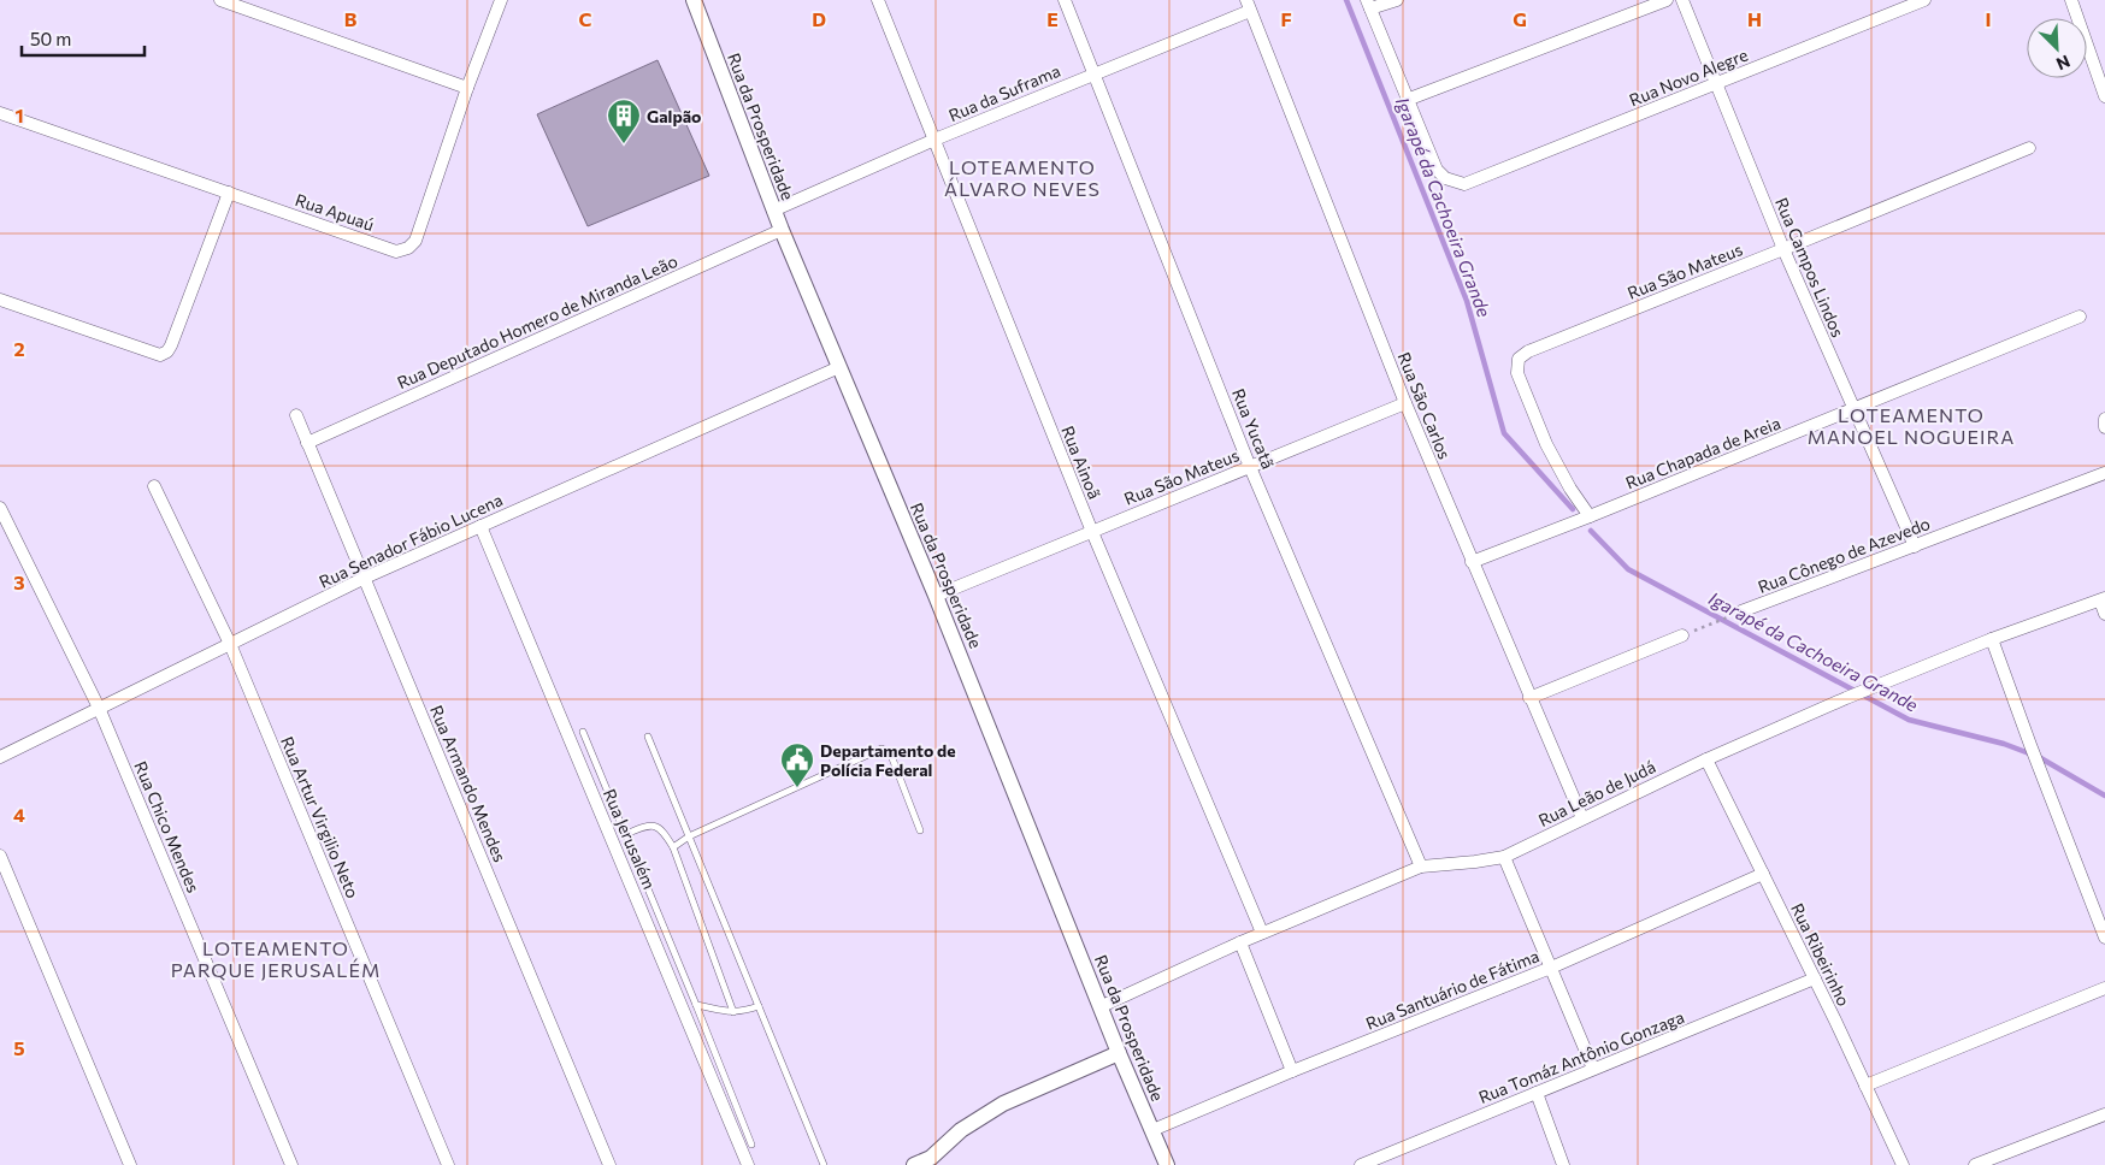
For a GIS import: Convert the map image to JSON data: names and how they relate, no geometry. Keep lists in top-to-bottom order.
{
  "streets": {
    "street": [
      "Rua Novo Alegre",
      "Rua da Suframa",
      "Rua da Prosperidade",
      "Rua Apuaú",
      "Rua Campos Lindos",
      "Rua São Mateus",
      "Rua Deputado Homero de Miranda Leão",
      "Rua São Carlos",
      "Rua Yucatã",
      "Rua Chapada de Areia",
      "Rua Ainoã",
      "Rua Senador Fábio Lucena",
      "Rua Cônego de Azevedo",
      "Rua Armando Mendes",
      "Rua Leão de Judá",
      "Rua Artur Virgilio Neto",
      "Rua Chico Mendes",
      "Rua Jerusalém",
      "Rua Ribeirinho",
      "Rua Santuário de Fátima",
      "Rua Tomáz Antônio Gonzaga"
    ]
  },
  "crossings": [
    ["Rua Novo Alegre", "Rua Campos Lindos"],
    ["Rua da Suframa", "Rua da Prosperidade"],
    ["Rua da Suframa", "Rua São Carlos"],
    ["Rua da Suframa", "Rua Yucatã"],
    ["Rua da Suframa", "Rua Ainoã"],
    ["Rua da Prosperidade", "Rua São Mateus"],
    ["Rua da Prosperidade", "Rua Deputado Homero de Miranda Leão"],
    ["Rua da Prosperidade", "Rua Senador Fábio Lucena"],
    ["Rua da Prosperidade", "Rua Leão de Judá"],
    ["Rua da Prosperidade", "Rua Santuário de Fátima"],
    ["Rua Campos Lindos", "Rua São Mateus"],
    ["Rua Campos Lindos", "Rua Chapada de Areia"],
    ["Rua Campos Lindos", "Rua Cônego de Azevedo"],
    ["Rua São Mateus", "Rua São Carlos"],
    ["Rua São Mateus", "Rua Yucatã"],
    ["Rua São Mateus", "Rua Chapada de Areia"],
    ["Rua São Mateus", "Rua Ainoã"],
    ["Rua Deputado Homero de Miranda Leão", "Rua Armando Mendes"],
    ["Rua São Carlos", "Rua Chapada de Areia"],
    ["Rua São Carlos", "Rua Leão de Judá"],
    ["Rua Yucatã", "Rua Leão de Judá"],
    ["Rua Ainoã", "Rua Leão de Judá"],
    ["Rua Senador Fábio Lucena", "Rua Armando Mendes"],
    ["Rua Senador Fábio Lucena", "Rua Artur Virgilio Neto"],
    ["Rua Senador Fábio Lucena", "Rua Chico Mendes"],
    ["Rua Senador Fábio Lucena", "Rua Jerusalém"],
    ["Rua Leão de Judá", "Rua Ribeirinho"],
    ["Rua Ribeirinho", "Rua Santuário de Fátima"],
    ["Rua Ribeirinho", "Rua Tomáz Antônio Gonzaga"]
  ],
  "districts": ["LOTEAMENTO ÁLVARO NEVES", "LOTEAMENTO MANOEL NOGUEIRA", "LOTEAMENTO PARQUE JERUSALÉM"],
  "water": ["Igarapé da Cachoeira Grande"],
  "places": {
    "building": ["Galpão"],
    "public building": ["Departamento de Polícia Federal"]
  },
  "scale_bar": "50 m",
  "north": "bottom right",
  "grid": {
    "columns": [
      "B",
      "C",
      "D",
      "E",
      "F",
      "G",
      "H",
      "I"
    ],
    "rows": [
      "1",
      "2",
      "3",
      "4",
      "5"
    ]
  }
}
